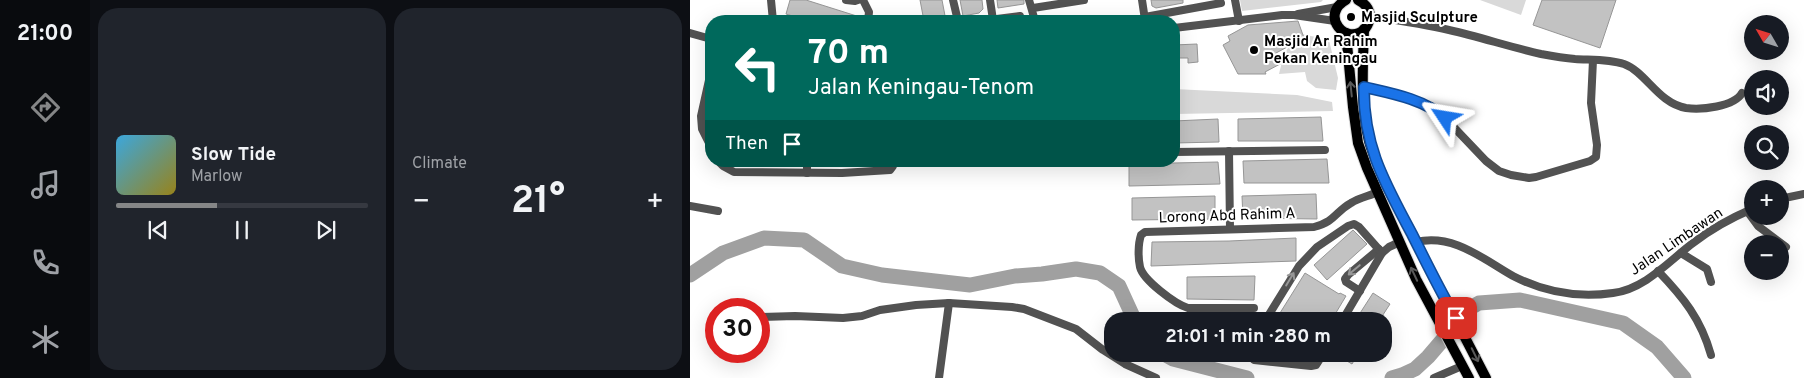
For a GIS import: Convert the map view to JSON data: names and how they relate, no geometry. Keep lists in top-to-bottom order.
{
  "streets": {
    "street": ["Lorong Abd Rahim A", "Jalan Limbawan"]
  },
  "places": ["Masjid Sculpture", "Masjid Ar Rahim Pekan Keningau"],
  "north": "top left",
  "page": {
    "tabs": "21:00",
    "tile": "Climate",
    "map_buttons": ["+", "−"],
    "turn": ["70 m", "Jalan Keningau-Tenom"],
    "then": "Then",
    "song": ["Slow Tide", "Marlow"],
    "heat": ["−", "21°", "+"],
    "limit": "30",
    "trip": "21:01 · 1 min · 280 m"
  }
}
